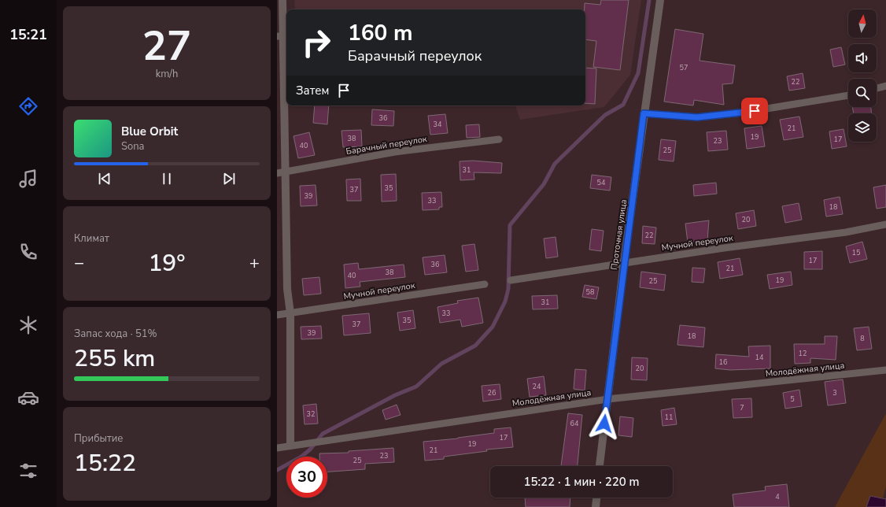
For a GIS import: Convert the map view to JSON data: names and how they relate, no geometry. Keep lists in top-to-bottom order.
{
  "streets": {
    "street": ["Проточная улица"],
    "lane": ["Барачный переулок", "Мучной переулок", "Молодёжная улица"]
  },
  "crossings": [
    ["Проточная улица", "Мучной переулок"],
    ["Проточная улица", "Молодёжная улица"]
  ],
  "house_numbers": [
    "57",
    "22",
    "36",
    "34",
    "21",
    "19",
    "38",
    "17",
    "23",
    "40",
    "25",
    "31",
    "54",
    "35",
    "37",
    "39",
    "33",
    "18",
    "20",
    "22",
    "15",
    "17",
    "36",
    "21",
    "38",
    "40",
    "19",
    "25",
    "58",
    "31",
    "33",
    "35",
    "37",
    "39",
    "18",
    "8",
    "12",
    "14",
    "16",
    "20",
    "24",
    "26",
    "3",
    "5",
    "7",
    "32",
    "11",
    "64",
    "17",
    "19",
    "21",
    "23",
    "25",
    "4"
  ],
  "north": "top",
  "page": {
    "tabs": "15:21",
    "tile": [
      ["27", "km/h"],
      "Климат",
      ["Запас хода · 51%", "255 km"],
      ["Прибытие", "15:22"]
    ],
    "turn": ["160 m", "Барачный переулок"],
    "then": "Затем",
    "song": ["Blue Orbit", "Sona"],
    "heat": ["−", "19°", "+"],
    "limit": "30",
    "trip": "15:22 · 1 мин · 220 m"
  }
}
